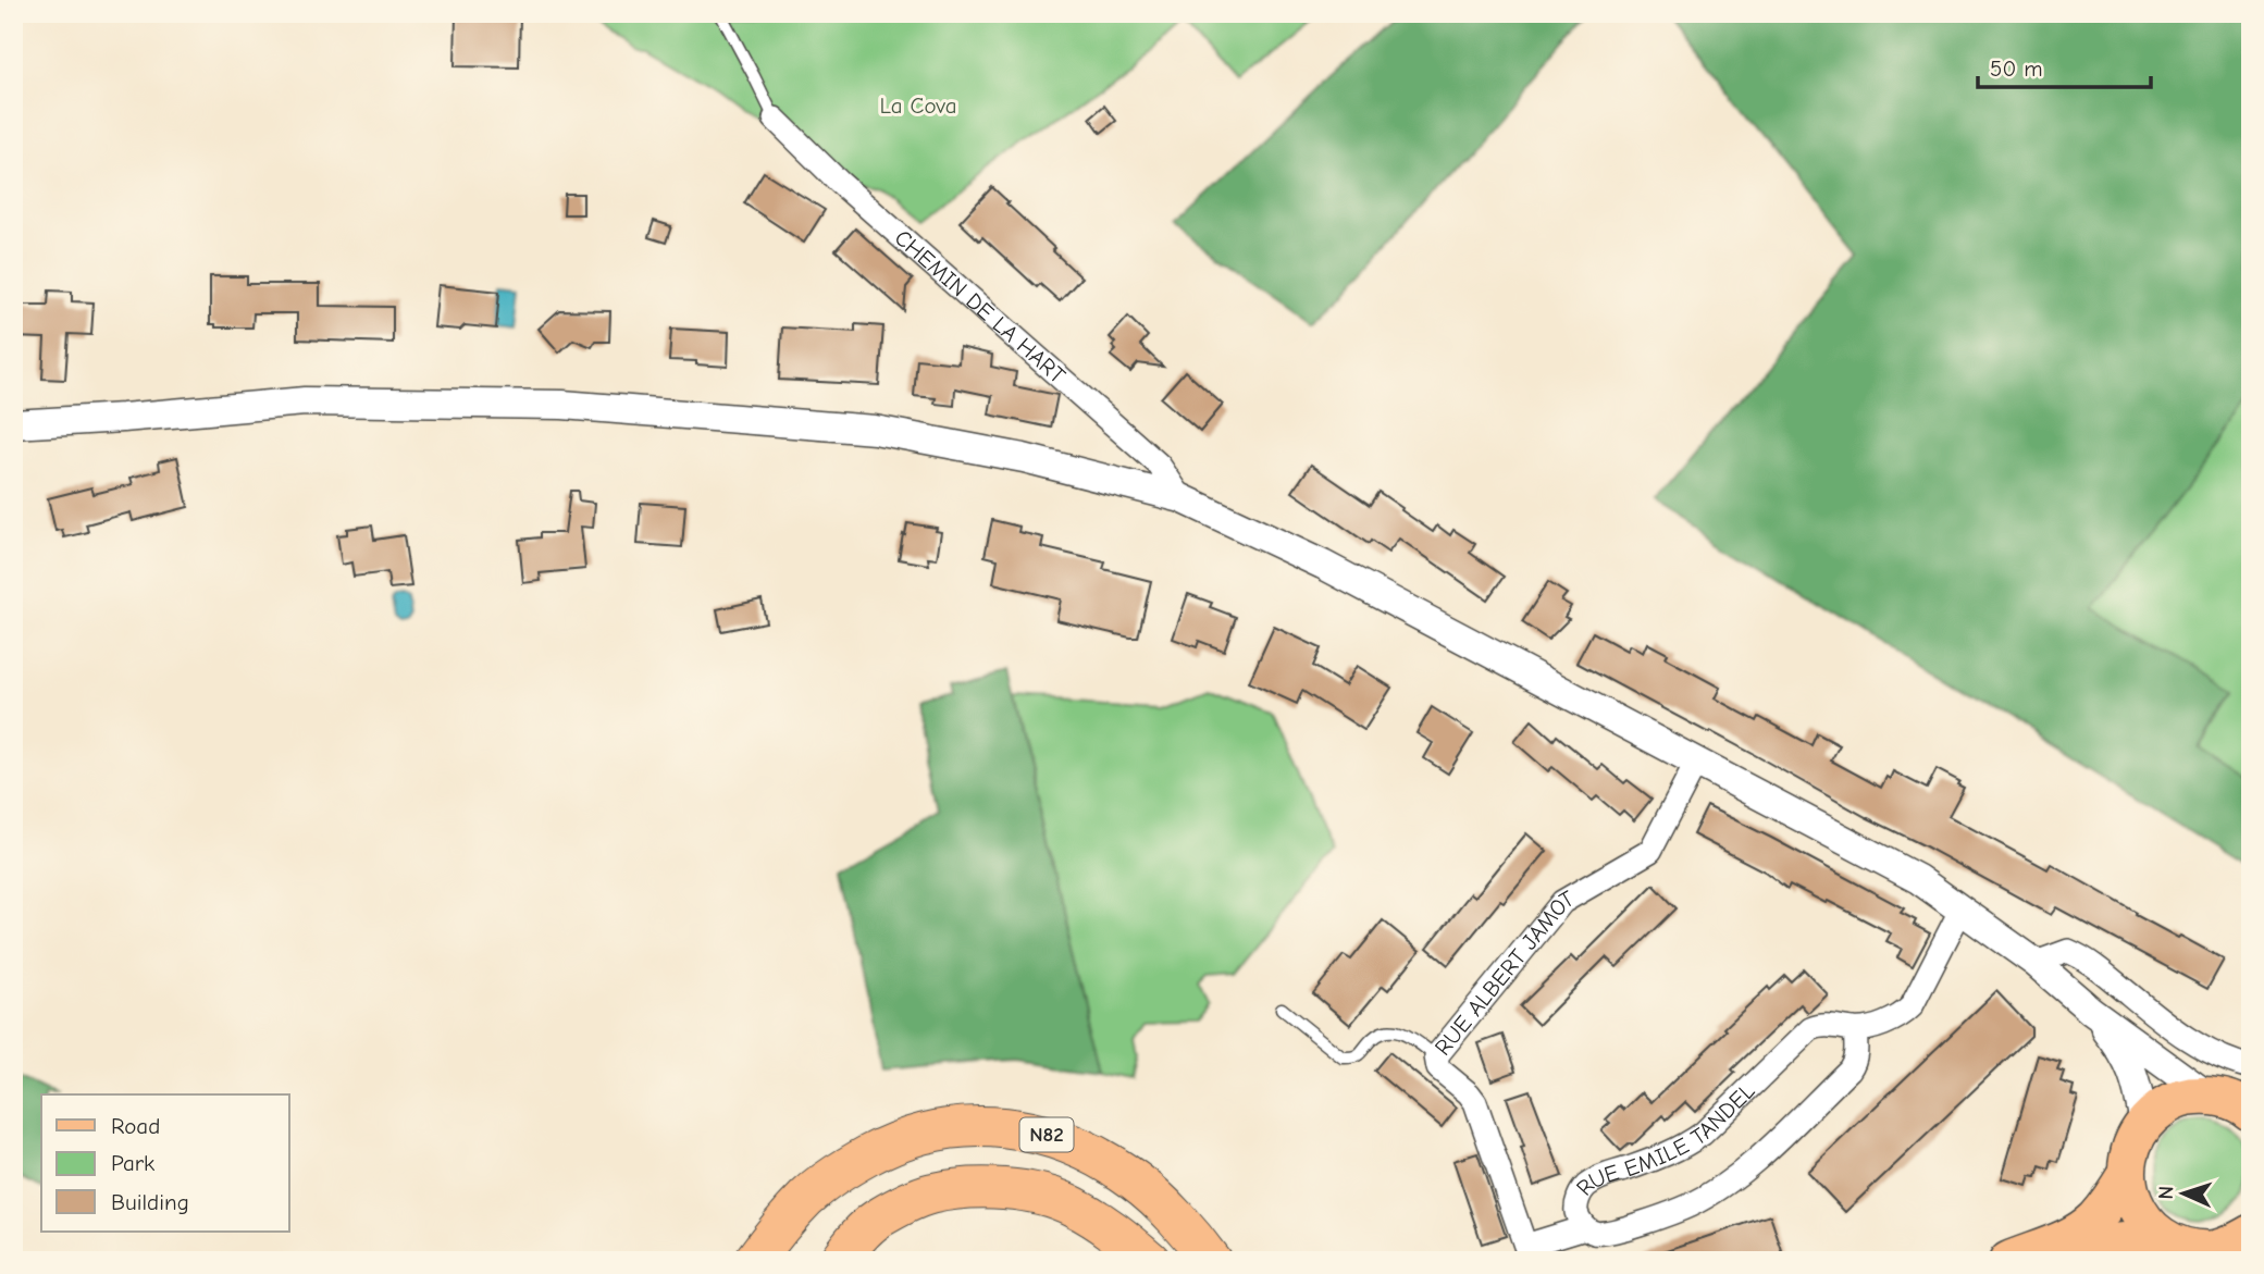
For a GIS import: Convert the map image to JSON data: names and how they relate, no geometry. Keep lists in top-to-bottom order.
{
  "streets": {
    "highway": ["N82"],
    "street": ["CHEMIN DE LA HART", "RUE ALBERT JAMOT", "RUE EMILE TANDEL"]
  },
  "crossings": [
    ["RUE ALBERT JAMOT", "RUE EMILE TANDEL"]
  ],
  "parks": ["La Cova"],
  "legend": ["Road", "Park", "Building"],
  "scale_bar": "50 m",
  "north": "left"
}
